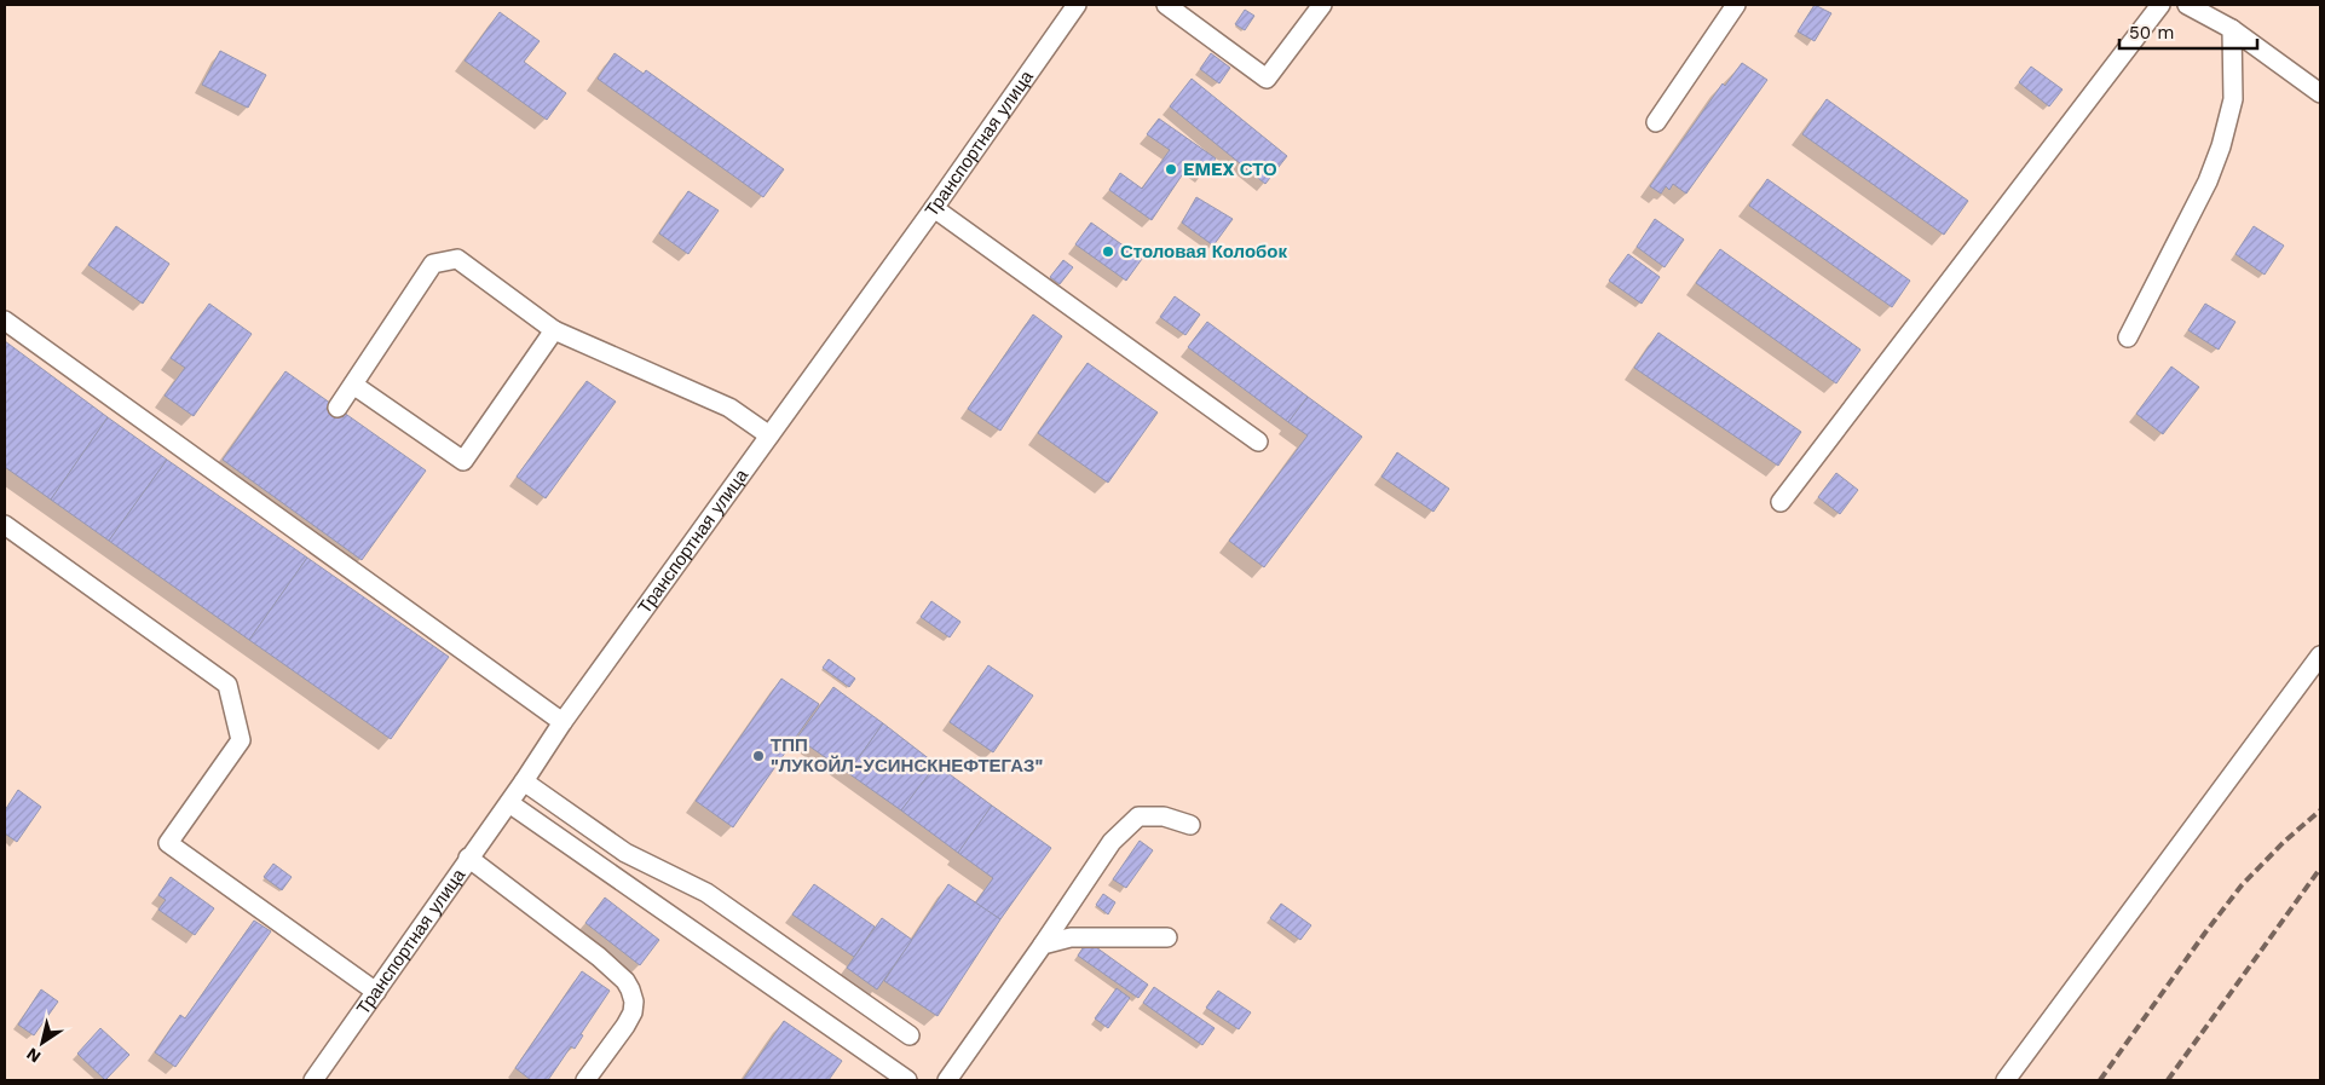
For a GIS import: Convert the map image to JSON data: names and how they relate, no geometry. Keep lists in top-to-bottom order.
{
  "streets": {
    "street": ["Транспортная улица"]
  },
  "places": ["EMEX СТО", "Столовая Колобок", "ТПП \"ЛУКОЙЛ-УСИНСКНЕФТЕГАЗ\""],
  "scale_bar": "50 m",
  "north": "bottom left"
}
